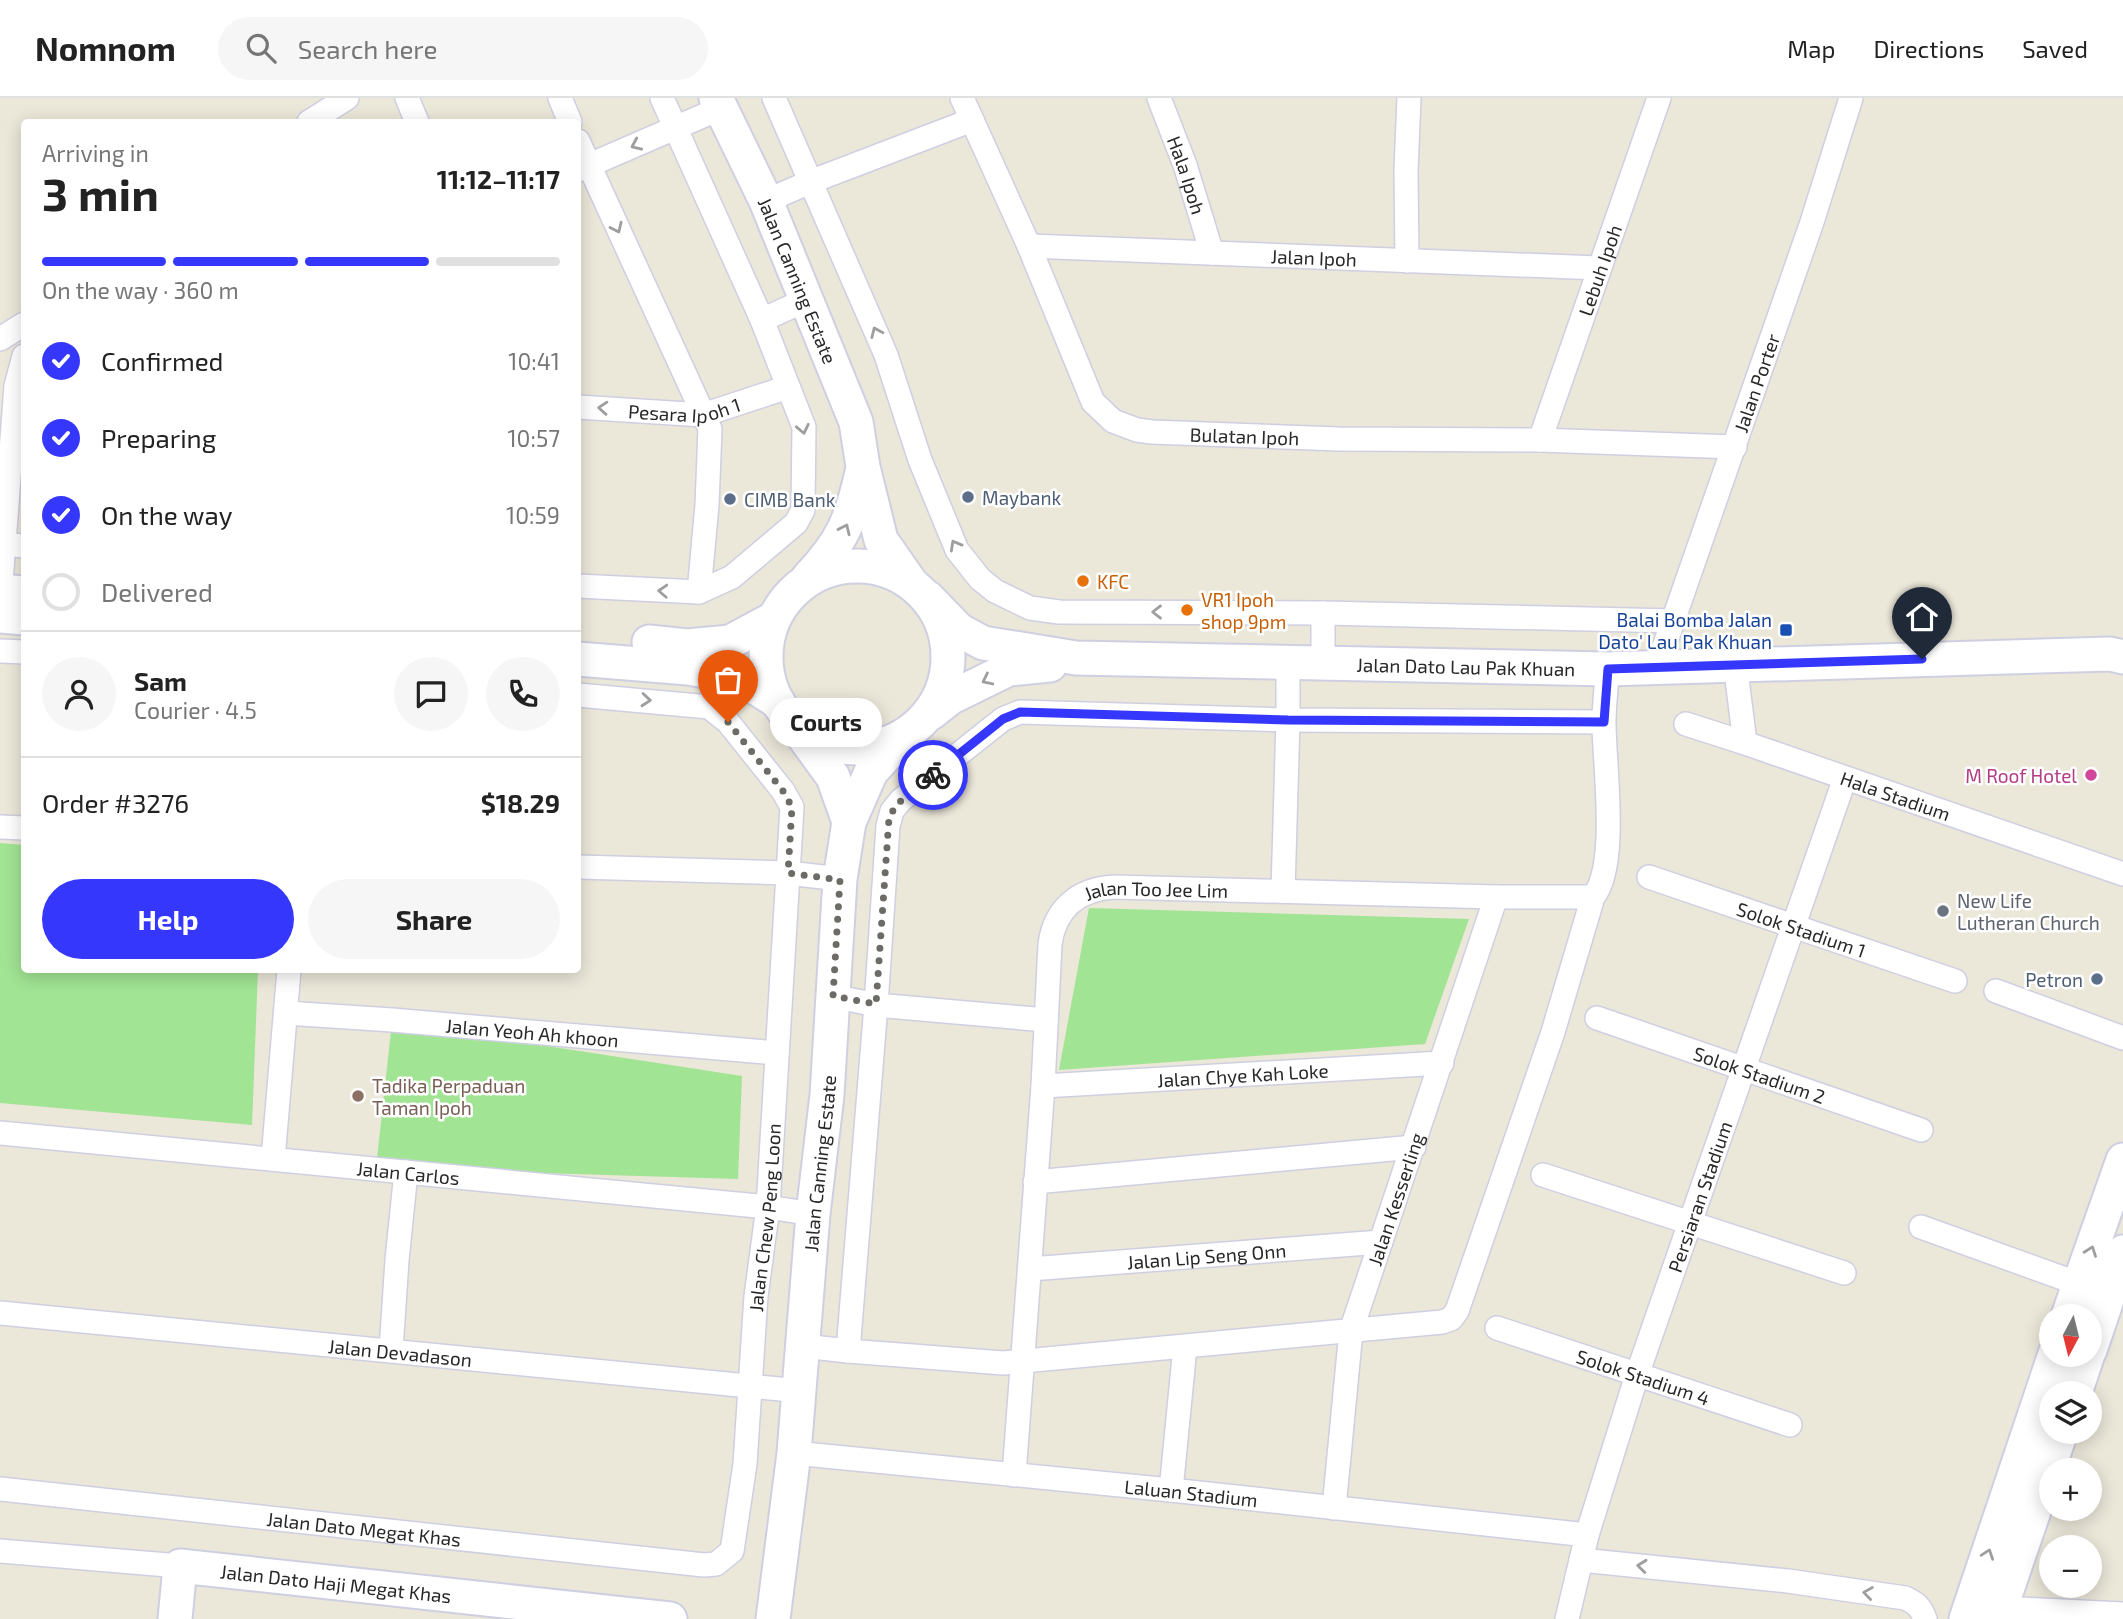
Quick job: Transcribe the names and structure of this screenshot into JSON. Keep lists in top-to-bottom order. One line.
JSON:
{"streets":{"main road":["Jalan Canning Estate","Jalan Dato Lau Pak Khuan","Jalan Dato Haji Megat Khas"],"street":["Hala Ipoh","Jalan Ipoh","Lebuh Ipoh","Jalan Porter","Pesara Ipoh 1","Bulatan Ipoh","Hala Stadium","Jalan Too Jee Lim","Solok Stadium 1","Jalan Yeoh Ah khoon","Solok Stadium 2","Jalan Chye Kah Loke","Jalan Carlos","Persiaran Stadium","Jalan Kesserling","Jalan Chew Peng Loon","Jalan Lip Seng Onn","Jalan Devadason","Solok Stadium 4","Laluan Stadium","Jalan Dato Megat Khas"]},"crossings":[["Hala Ipoh","Jalan Ipoh"],["Jalan Ipoh","Lebuh Ipoh"],["Jalan Ipoh","Bulatan Ipoh"],["Lebuh Ipoh","Bulatan Ipoh"],["Jalan Canning Estate","Jalan Dato Lau Pak Khuan"],["Jalan Canning Estate","Jalan Carlos"],["Jalan Canning Estate","Jalan Devadason"],["Jalan Canning Estate","Laluan Stadium"],["Jalan Porter","Bulatan Ipoh"],["Jalan Porter","Jalan Dato Lau Pak Khuan"],["Hala Stadium","Persiaran Stadium"],["Jalan Too Jee Lim","Jalan Chye Kah Loke"],["Jalan Too Jee Lim","Jalan Kesserling"],["Jalan Too Jee Lim","Jalan Lip Seng Onn"],["Jalan Too Jee Lim","Laluan Stadium"],["Solok Stadium 1","Persiaran Stadium"],["Jalan Yeoh Ah khoon","Jalan Chew Peng Loon"],["Solok Stadium 2","Persiaran Stadium"],["Jalan Chye Kah Loke","Jalan Kesserling"],["Jalan Carlos","Jalan Chew Peng Loon"],["Persiaran Stadium","Solok Stadium 4"],["Persiaran Stadium","Laluan Stadium"],["Jalan Kesserling","Jalan Lip Seng Onn"],["Jalan Kesserling","Laluan Stadium"],["Jalan Chew Peng Loon","Jalan Devadason"],["Jalan Chew Peng Loon","Jalan Dato Megat Khas"]],"places":{"other":["Maybank","CIMB Bank","KFC","VR1 Ipoh shop 9pm","Courts","M Roof Hotel","New Life Lutheran Church","Petron","Tadika Perpaduan Taman Ipoh"],"transit":["Balai Bomba Jalan Dato' Lau Pak Khuan"]},"north":"bottom","page":{"header":"Nomnom","search":"Search here","nav":["Map","Directions","Saved"],"heading":["3 min","Arriving in","11:12–11:17"],"panel":["Sam","Courier · 4.5","Order #3276","$18.29"],"bar":"On the way · 360 m","list":[["Confirmed","10:41"],["Preparing","10:57"],["On the way","10:59"],"Delivered"],"bubble":"Courts","buttons":["Help","Share"],"map_buttons":["+","−"]}}
